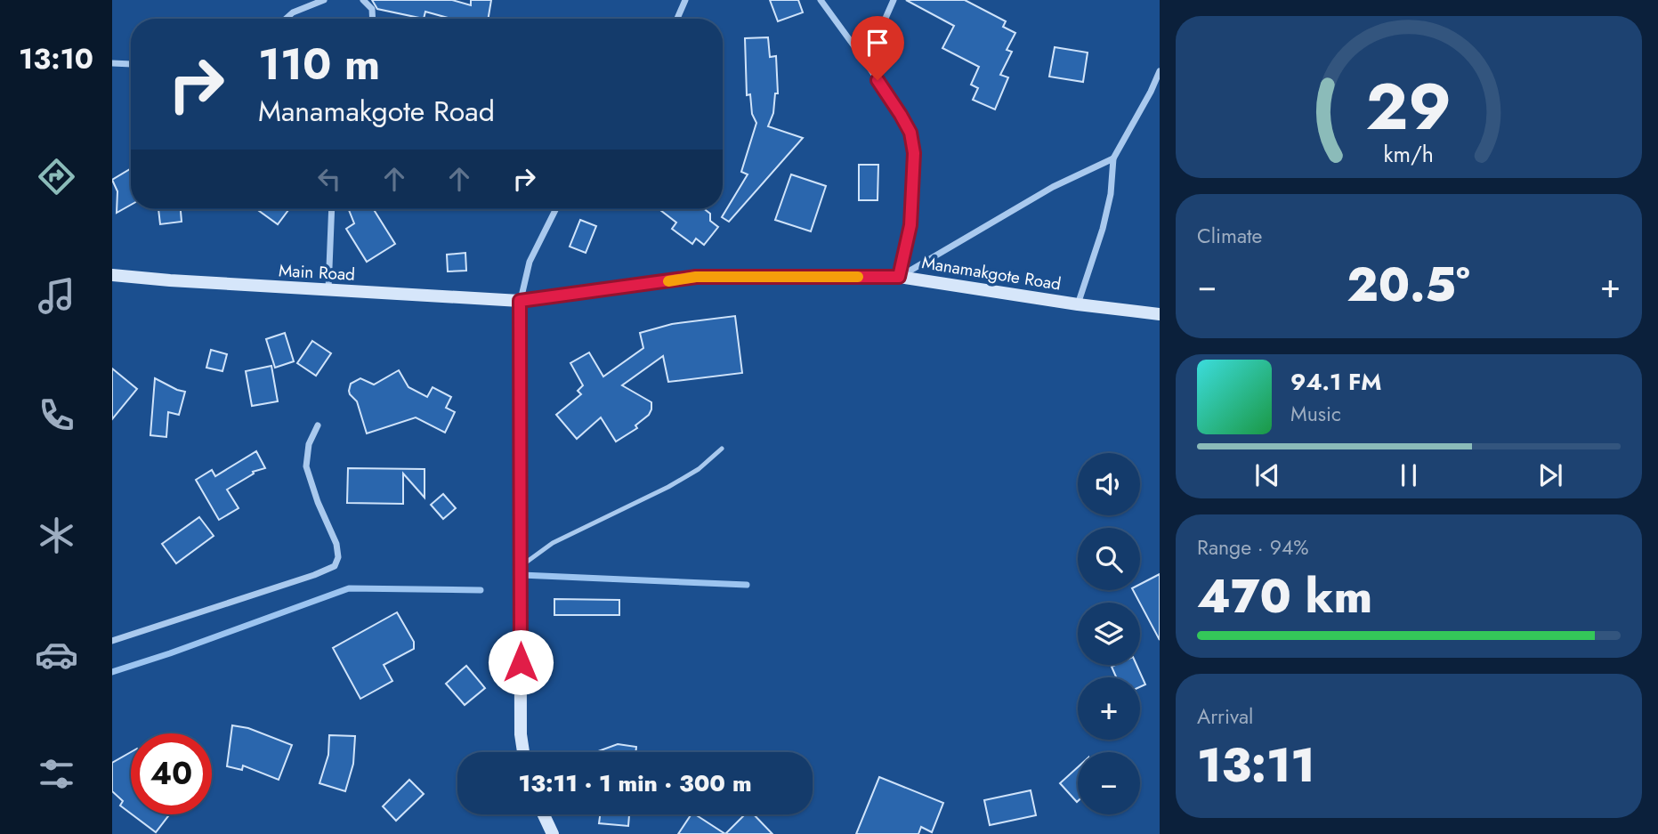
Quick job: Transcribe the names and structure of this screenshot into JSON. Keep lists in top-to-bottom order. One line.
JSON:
{"streets":{"street":["Main Road","Manamakgote Road"]},"crossings":[["Main Road","Manamakgote Road"]],"page":{"tabs":"13:10","turn":["110 m","Manamakgote Road"],"tile":["Climate",["Range · 94%","470 km"],["Arrival","13:11"]],"heat":["−","20.5°","+"],"song":["94.1 FM","Music"],"map_buttons":["+","−"],"limit":"40","trip":"13:11 · 1 min · 300 m","gauge":["29","km/h"]}}
